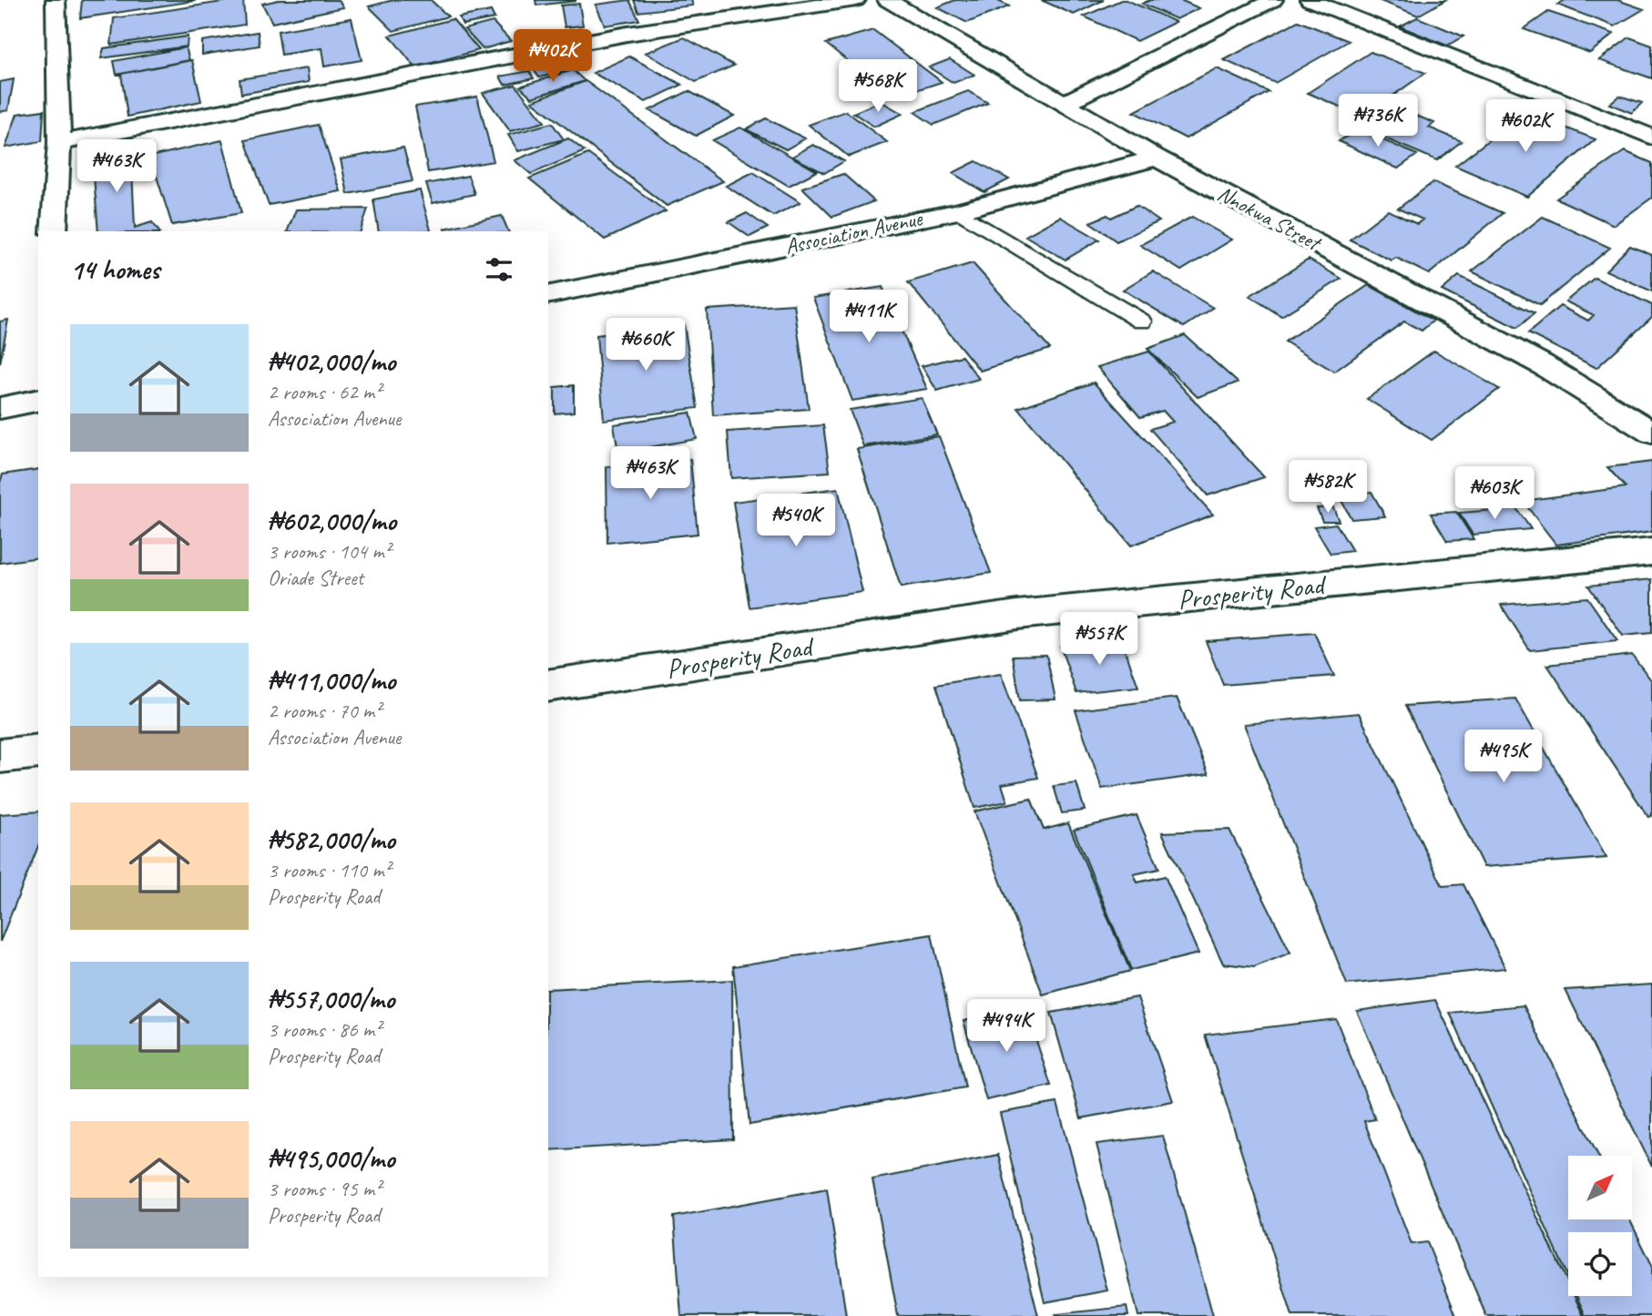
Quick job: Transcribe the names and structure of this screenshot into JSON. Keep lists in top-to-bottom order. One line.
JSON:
{"streets":{"street":["Nnokwa Street","Association Avenue","Prosperity Road"]},"crossings":[["Nnokwa Street","Association Avenue"]],"north":"top right","page":{"price":["₦402K","₦568K","₦736K","₦602K","₦463K","₦411K","₦660K","₦463K","₦582K","₦603K","₦540K","₦557K","₦495K","₦494K"],"heading":"14 homes","list":[{"name":"₦402,000/mo","note":"2 rooms · 62 m² · Association Avenue"},{"name":"₦602,000/mo","note":"3 rooms · 104 m² · Oriade Street"},{"name":"₦411,000/mo","note":"2 rooms · 70 m² · Association Avenue"},{"name":"₦582,000/mo","note":"3 rooms · 110 m² · Prosperity Road"},{"name":"₦557,000/mo","note":"3 rooms · 86 m² · Prosperity Road"},{"name":"₦495,000/mo","note":"3 rooms · 95 m² · Prosperity Road"}]}}
